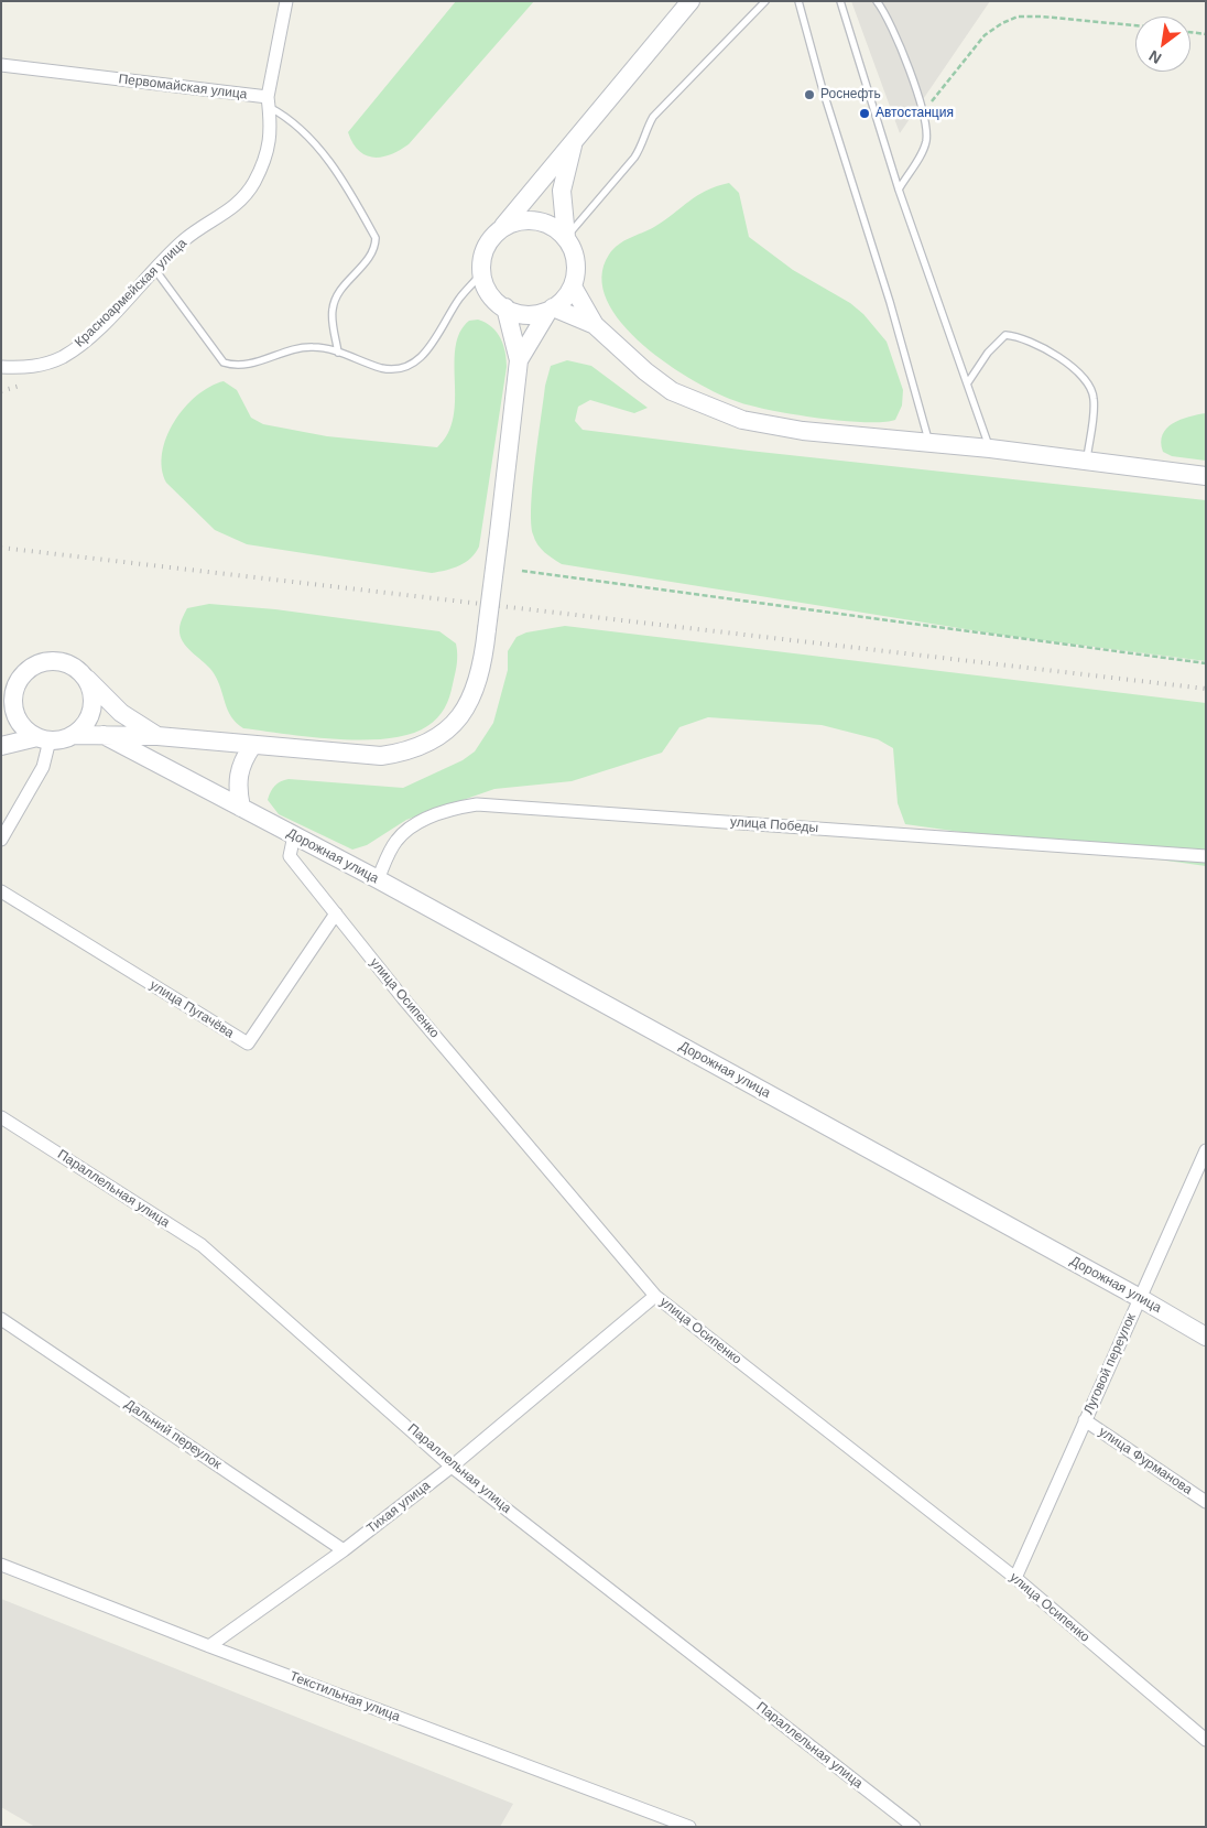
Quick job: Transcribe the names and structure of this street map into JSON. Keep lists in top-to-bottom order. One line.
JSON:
{"streets":{"main road":["Дорожная улица"],"street":["Первомайская улица","Красноармейская улица","улица Победы","улица Осипенко","улица Пугачёва","Параллельная улица","Луговой переулок","Дальний переулок","улица Фурманова","Тихая улица","Текстильная улица"]},"crossings":[["Первомайская улица","Красноармейская улица"],["улица Победы","Дорожная улица"],["Дорожная улица","улица Осипенко"],["Дорожная улица","Луговой переулок"],["улица Осипенко","улица Пугачёва"],["улица Осипенко","Луговой переулок"],["улица Осипенко","Тихая улица"],["Параллельная улица","Тихая улица"],["Луговой переулок","улица Фурманова"],["Дальний переулок","Тихая улица"],["Тихая улица","Текстильная улица"]],"places":["Роснефть","Автостанция"],"north":"bottom left"}
